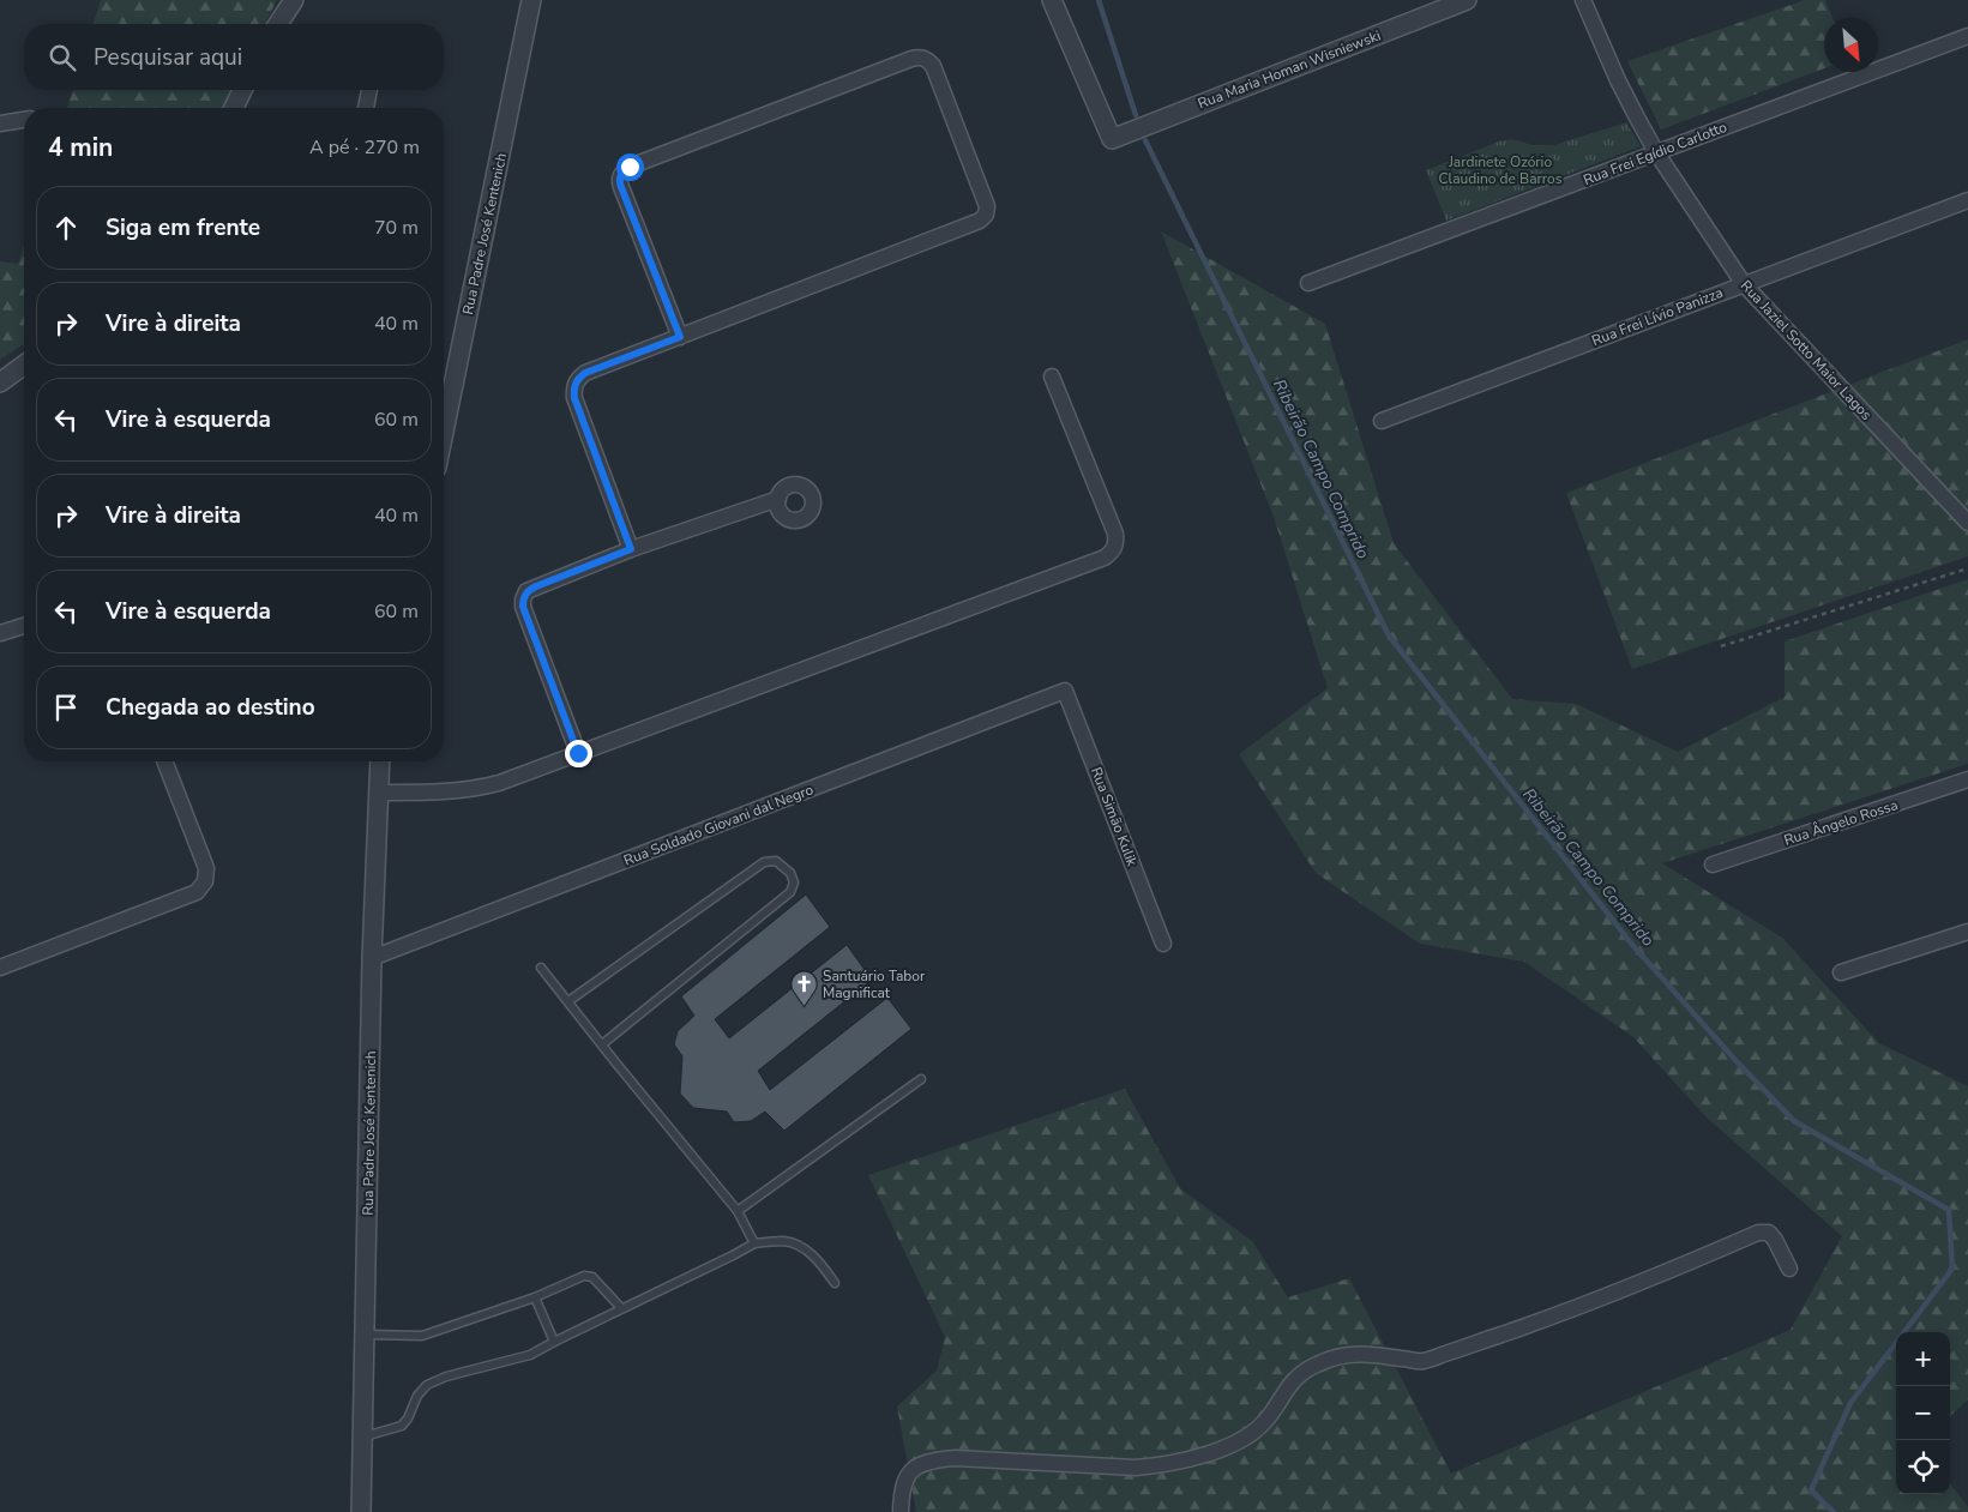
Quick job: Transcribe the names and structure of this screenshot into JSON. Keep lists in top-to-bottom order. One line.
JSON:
{"streets":{"street":["Rua Maria Homan Wisniewski","Rua Frei Egídio Carlotto","Rua Padre José Kentenich","Rua Frei Lívio Panizza","Rua Jaziel Sotto Maior Lagos","Rua Simão Kulik","Rua Ângelo Rossa","Rua Soldado Giovani dal Negro"]},"crossings":[["Rua Frei Egídio Carlotto","Rua Jaziel Sotto Maior Lagos"],["Rua Padre José Kentenich","Rua Soldado Giovani dal Negro"],["Rua Frei Lívio Panizza","Rua Jaziel Sotto Maior Lagos"],["Rua Simão Kulik","Rua Soldado Giovani dal Negro"]],"water":["Ribeirão Campo Comprido"],"parks":["Jardinete Ozório Claudino de Barros"],"places":{"church":["Santuário Tabor Magnificat"]},"north":"bottom right","page":{"search":"Pesquisar aqui","heading":["4 min","A pé · 270 m"],"list":[["Siga em frente","70 m"],["Vire à direita","40 m"],["Vire à esquerda","60 m"],["Vire à direita","40 m"],["Vire à esquerda","60 m"],"Chegada ao destino"],"map_buttons":["+","−"]}}
